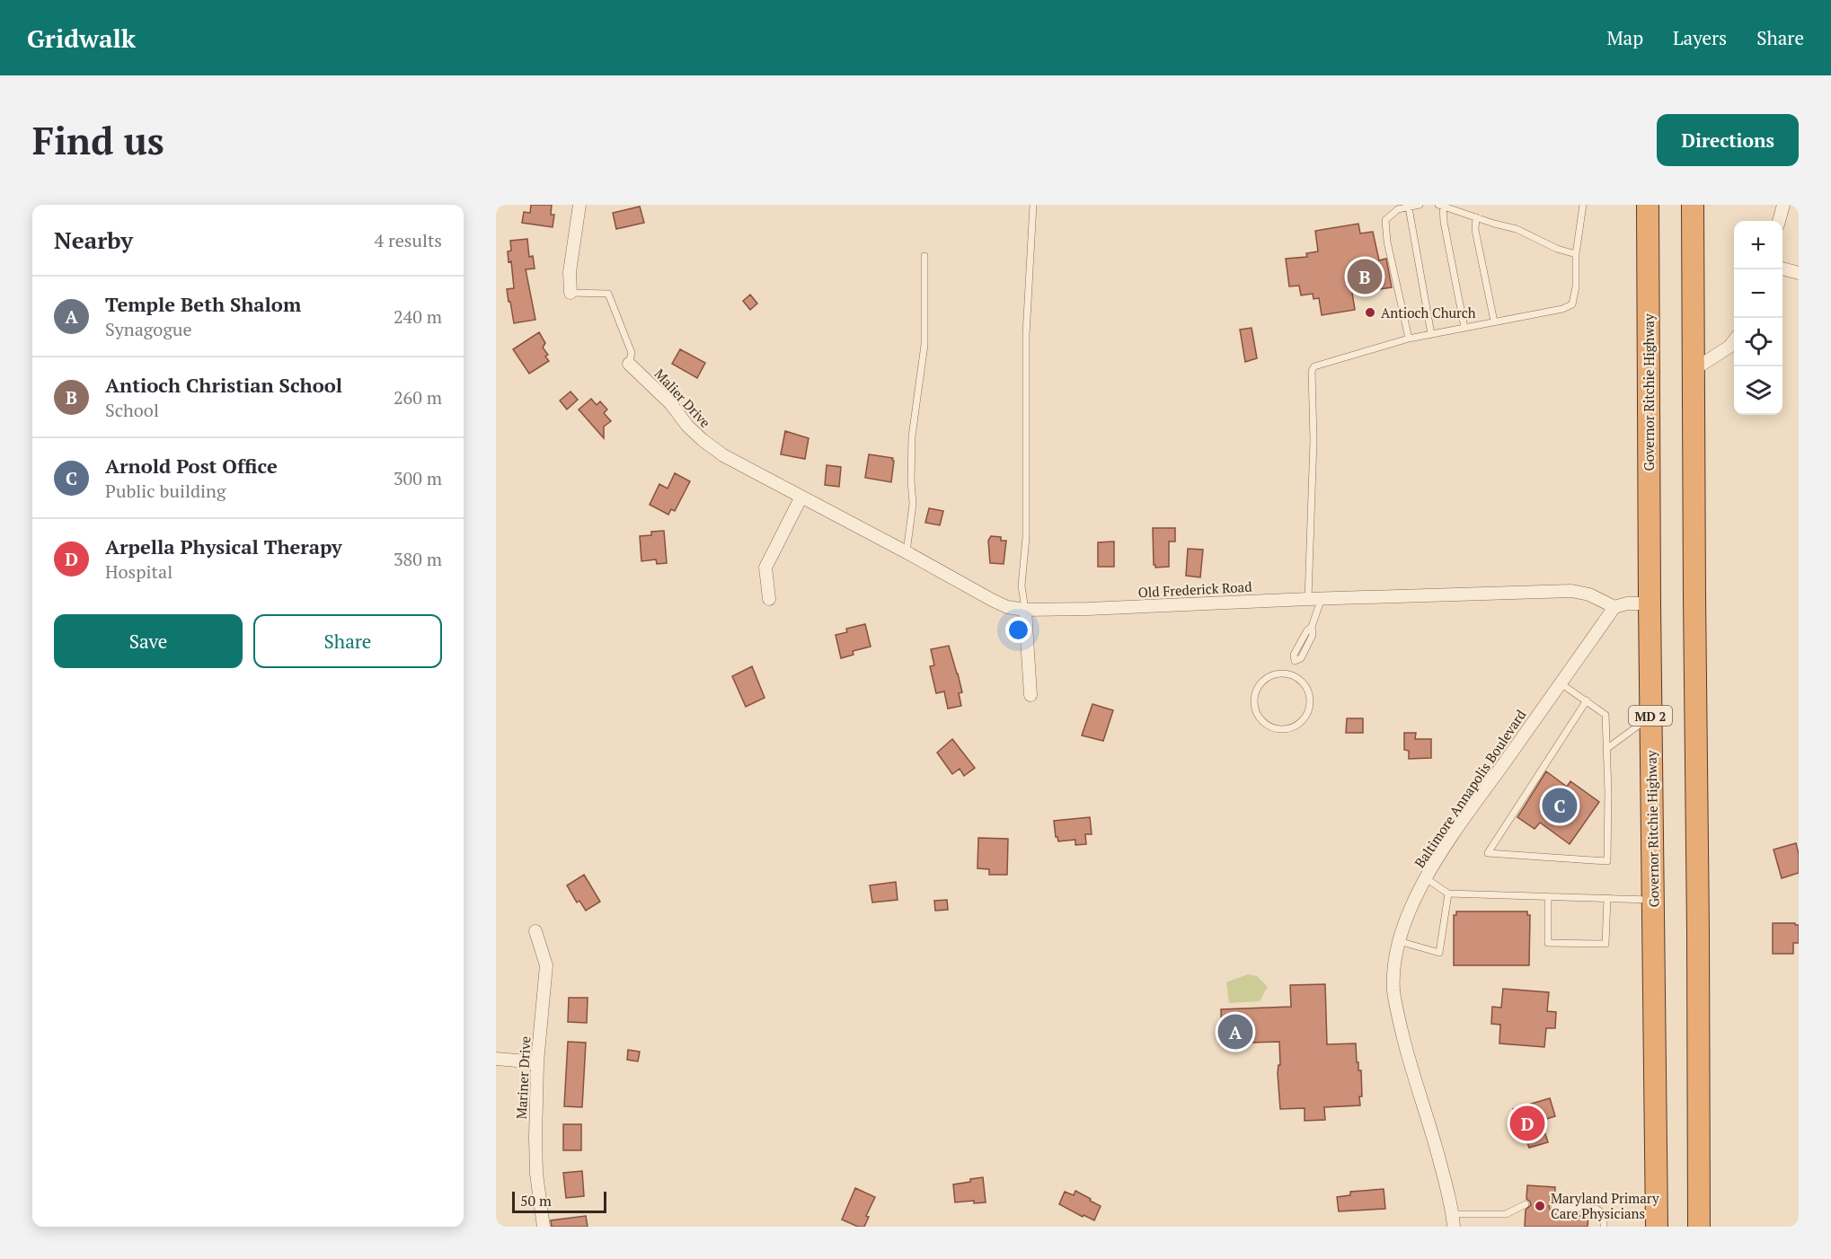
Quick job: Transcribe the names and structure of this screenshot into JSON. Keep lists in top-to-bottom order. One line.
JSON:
{"streets":{"highway":["Governor Ritchie Highway","MD 2"],"street":["Malier Drive","Old Frederick Road","Baltimore Annapolis Boulevard","Mariner Drive"]},"crossings":[["Malier Drive","Old Frederick Road"],["Old Frederick Road","Baltimore Annapolis Boulevard"]],"places":["Antioch Church","Maryland Primary Care Physicians"],"scale_bar":"50 m","page":{"header":"Gridwalk","nav":["Map","Layers","Share"],"buttons":["Directions",["Save","Share"]],"title":"Find us","heading":["Nearby","4 results"],"map_buttons":["+","−"],"pins":["B","C","A","D"],"list":[{"mark":"A","name":"Temple Beth Shalom","note":"Synagogue","value":"240 m"},{"mark":"B","name":"Antioch Christian School","note":"School","value":"260 m"},{"mark":"C","name":"Arnold Post Office","note":"Public building","value":"300 m"},{"mark":"D","name":"Arpella Physical Therapy","note":"Hospital","value":"380 m"}],"scale":"50 m"}}
